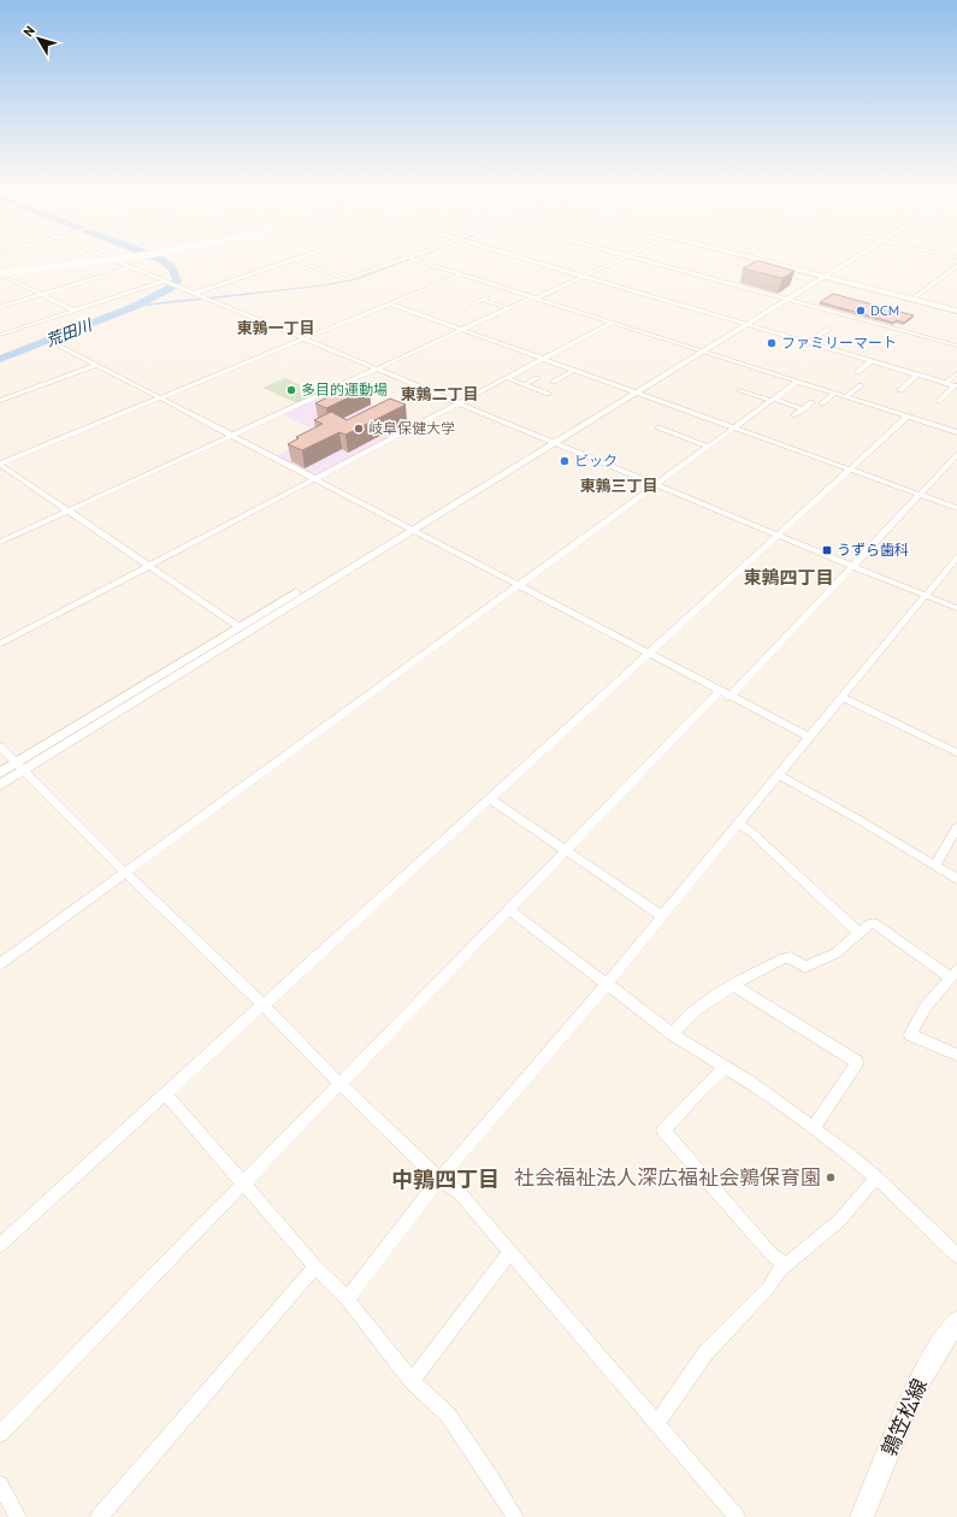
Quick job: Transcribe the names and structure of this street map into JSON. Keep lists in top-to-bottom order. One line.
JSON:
{"streets":{"main road":["鶉笠松線"]},"districts":["東鶉一丁目","東鶉二丁目","東鶉三丁目","東鶉四丁目","中鶉四丁目"],"water":["荒田川"],"places":{"other":["DCM","ファミリーマート","多目的運動場","岐阜保健大学","ビック","社会福祉法人深広福祉会鶉保育園"],"transit":["うずら歯科"]},"north":"top left"}
